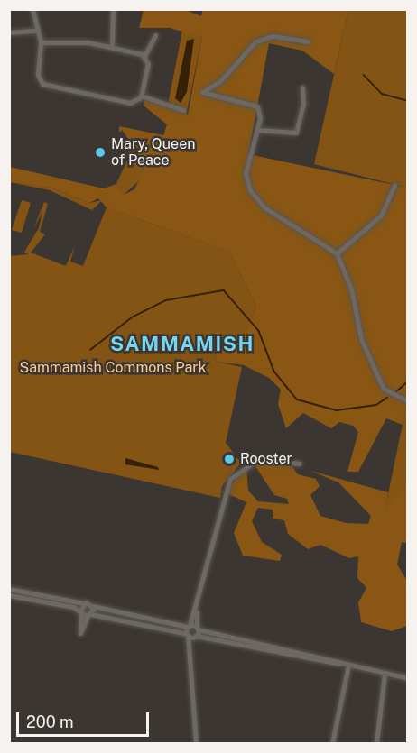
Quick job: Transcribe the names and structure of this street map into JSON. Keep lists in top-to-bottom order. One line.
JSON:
{"districts":["SAMMAMISH"],"parks":["Sammamish Commons Park"],"places":["Mary, Queen of Peace","Rooster"],"scale_bar":"200 m"}
